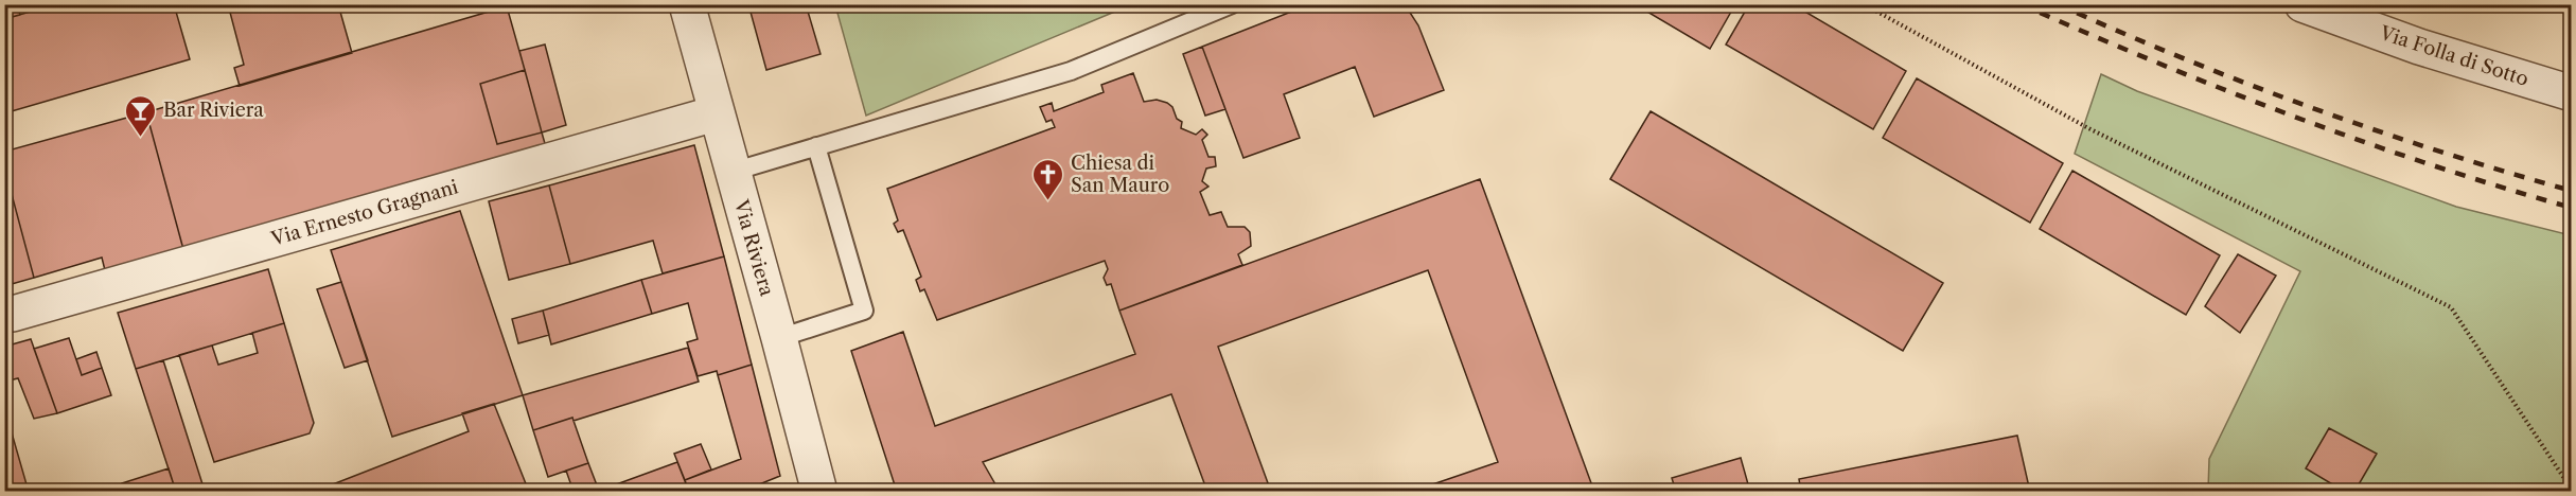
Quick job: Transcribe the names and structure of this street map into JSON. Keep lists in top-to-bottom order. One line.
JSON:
{"streets":{"street":["Via Folla di Sotto","Via Ernesto Gragnani","Via Riviera"]},"crossings":[["Via Ernesto Gragnani","Via Riviera"]],"places":{"bar":["Bar Riviera"],"church":["Chiesa di San Mauro"]}}
